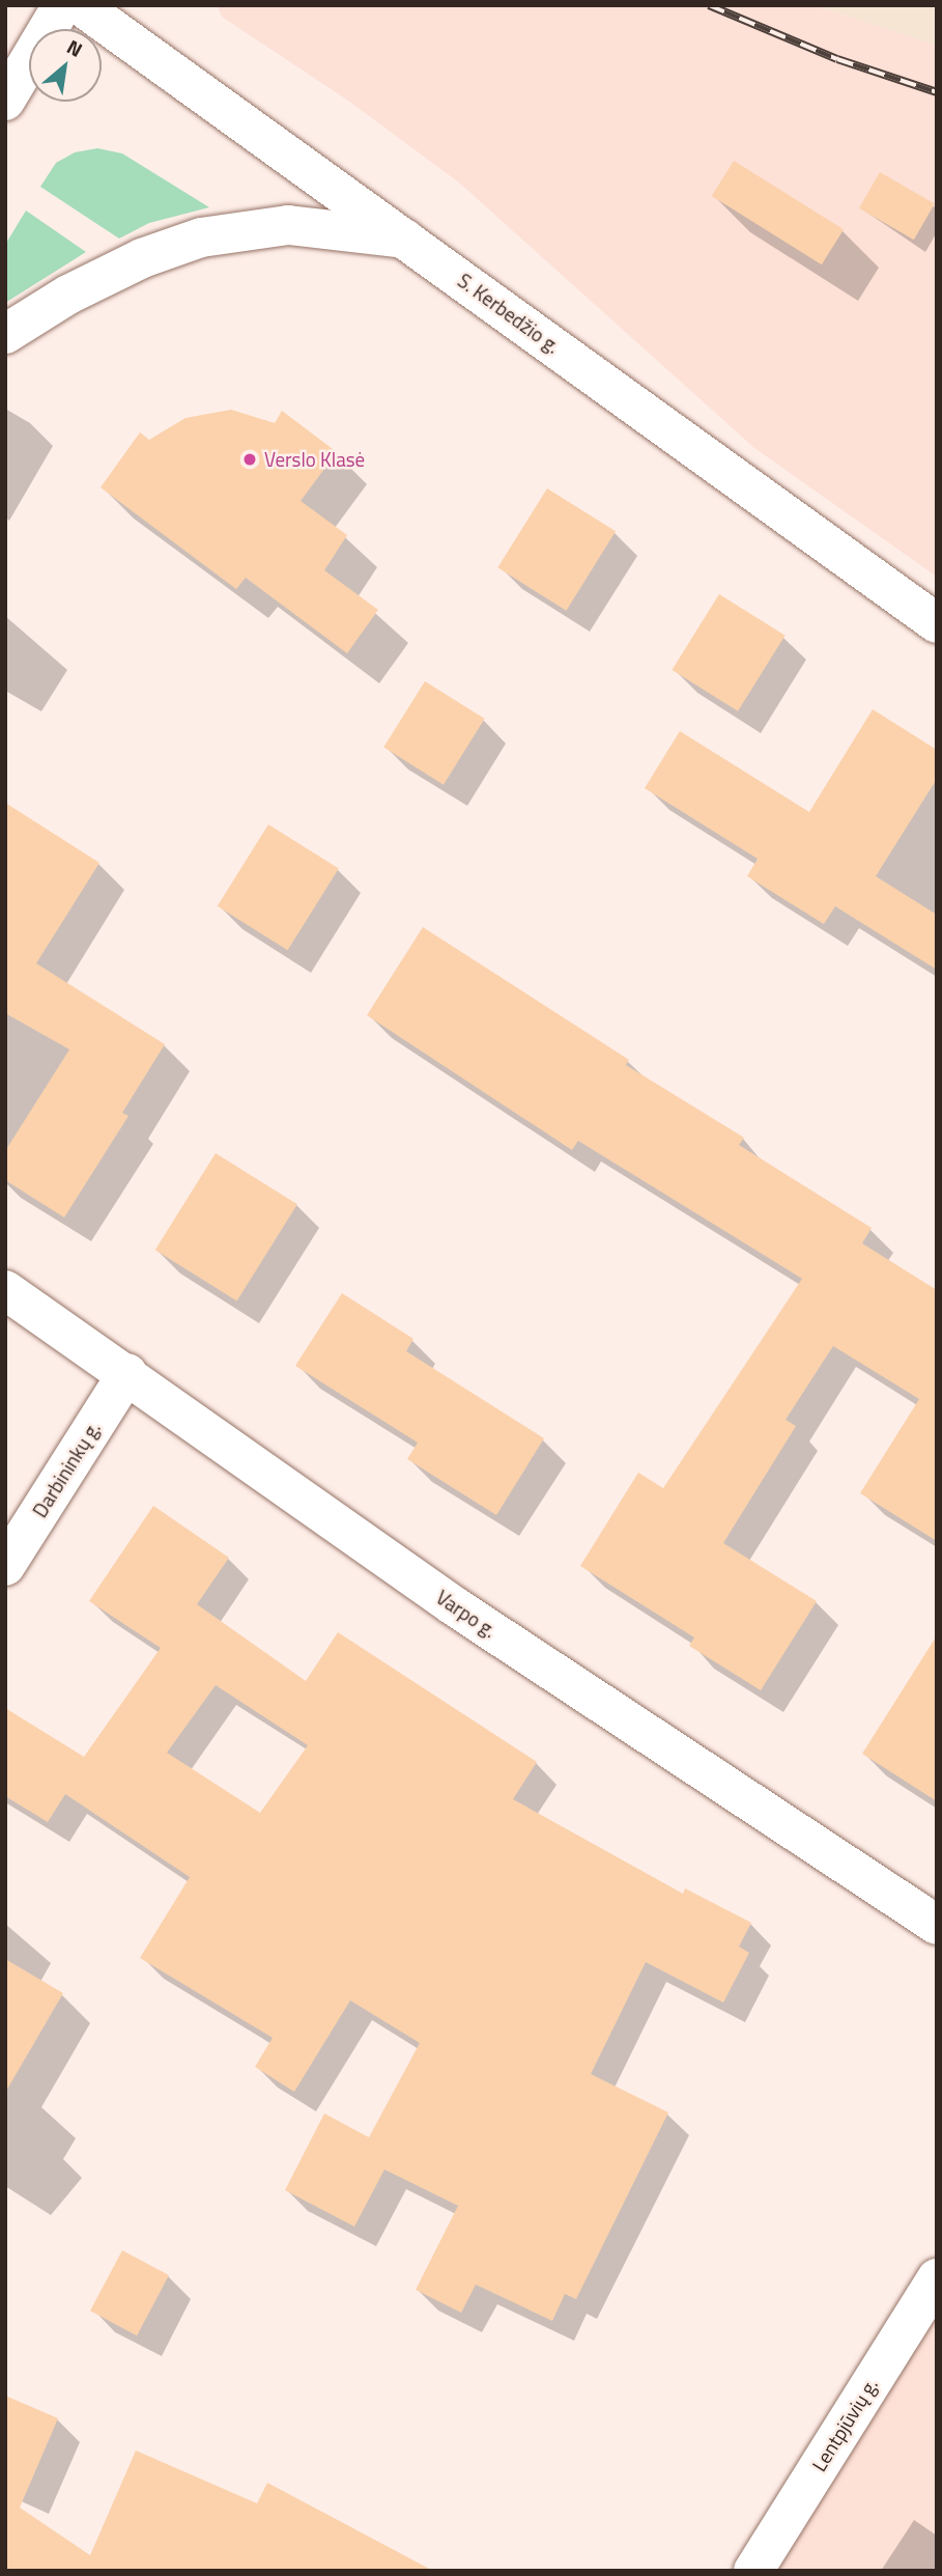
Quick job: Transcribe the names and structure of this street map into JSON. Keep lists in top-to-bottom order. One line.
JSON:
{"streets":{"main road":["S. Kerbedžio g.","Darbininkų g.","Varpo g.","Lentpjūvių g."]},"crossings":[["Darbininkų g.","Varpo g."]],"places":["Verslo Klasė"],"north":"top right"}
